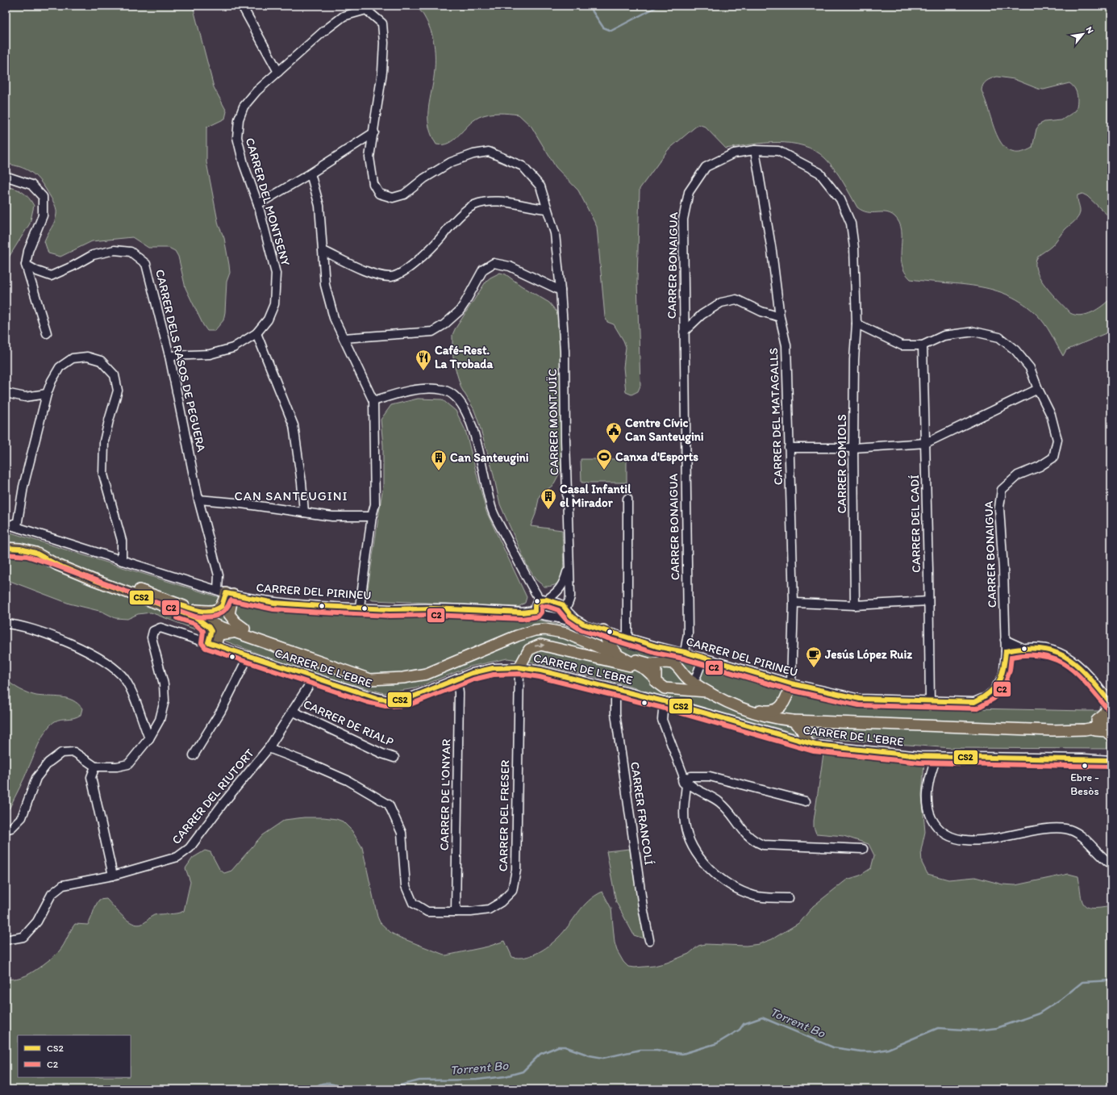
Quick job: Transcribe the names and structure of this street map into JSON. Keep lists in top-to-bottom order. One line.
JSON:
{"streets":{"street":["CARRER DEL MONTSENY","CARRER BONAIGUA","CARRER DELS RASOS DE PEGUERA","CARRER DEL MATAGALLS","CARRER MONTJUÏC","CARRER COMIOLS","CARRER DEL CADÍ","CARRER DEL PIRINEU","CARRER DE L'EBRE","CARRER DE RIALP","CARRER DE L'ONYAR","CARRER DEL RIUTORT","CARRER FRANCOLÍ","CARRER DEL FRESER"]},"crossings":[["CARRER DEL MONTSENY","CARRER DELS RASOS DE PEGUERA"],["CARRER DEL MONTSENY","CARRER MONTJUÏC"],["CARRER BONAIGUA","CARRER DEL MATAGALLS"],["CARRER BONAIGUA","CARRER COMIOLS"],["CARRER BONAIGUA","CARRER DEL CADÍ"],["CARRER BONAIGUA","CARRER DEL PIRINEU"],["CARRER DELS RASOS DE PEGUERA","CARRER DEL PIRINEU"],["CARRER DEL MATAGALLS","CARRER DEL PIRINEU"],["CARRER MONTJUÏC","CARRER DEL PIRINEU"],["CARRER DEL CADÍ","CARRER DEL PIRINEU"],["CARRER DE L'EBRE","CARRER DE L'ONYAR"],["CARRER DE L'EBRE","CARRER DEL RIUTORT"],["CARRER DE L'EBRE","CARRER FRANCOLÍ"],["CARRER DE L'EBRE","CARRER DEL FRESER"],["CARRER DE RIALP","CARRER DEL RIUTORT"],["CARRER DE L'ONYAR","CARRER DEL FRESER"],["CARRER DEL RIUTORT","CARRER DEL FRESER"]],"districts":["CAN SANTEUGINI"],"water":["Torrent Bo"],"places":{"restaurant":["Café-Rest. La Trobada"],"public building":["Centre Cívic Can Santeugini"],"sports":["Canxa d'Esports"],"building":["Can Santeugini","Casal Infantil el Mirador"],"cafe":["Jesús López Ruiz"],"other":["Ebre - Besòs"]},"lines":["transit line CS2","transit line C2"],"legend":["CS2","C2"],"north":"top right"}
